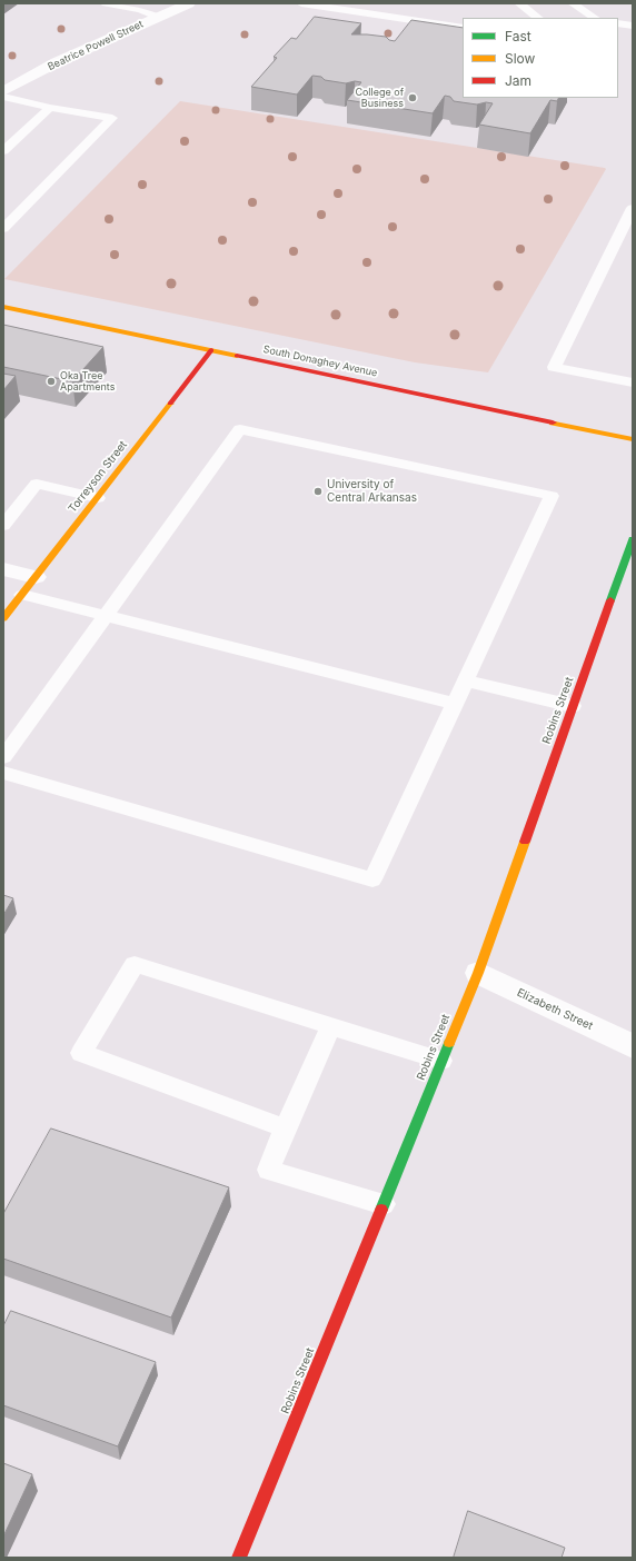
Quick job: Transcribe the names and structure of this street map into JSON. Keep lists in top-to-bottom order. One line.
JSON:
{"streets":{"street":["Beatrice Powell Street","South Donaghey Avenue","Torreyson Street","Robins Street","Elizabeth Street"]},"crossings":[["South Donaghey Avenue","Torreyson Street"],["Robins Street","Elizabeth Street"]],"places":["College of Business","Oka Tree Apartments","University of Central Arkansas"],"legend":["Fast","Slow","Jam"]}
